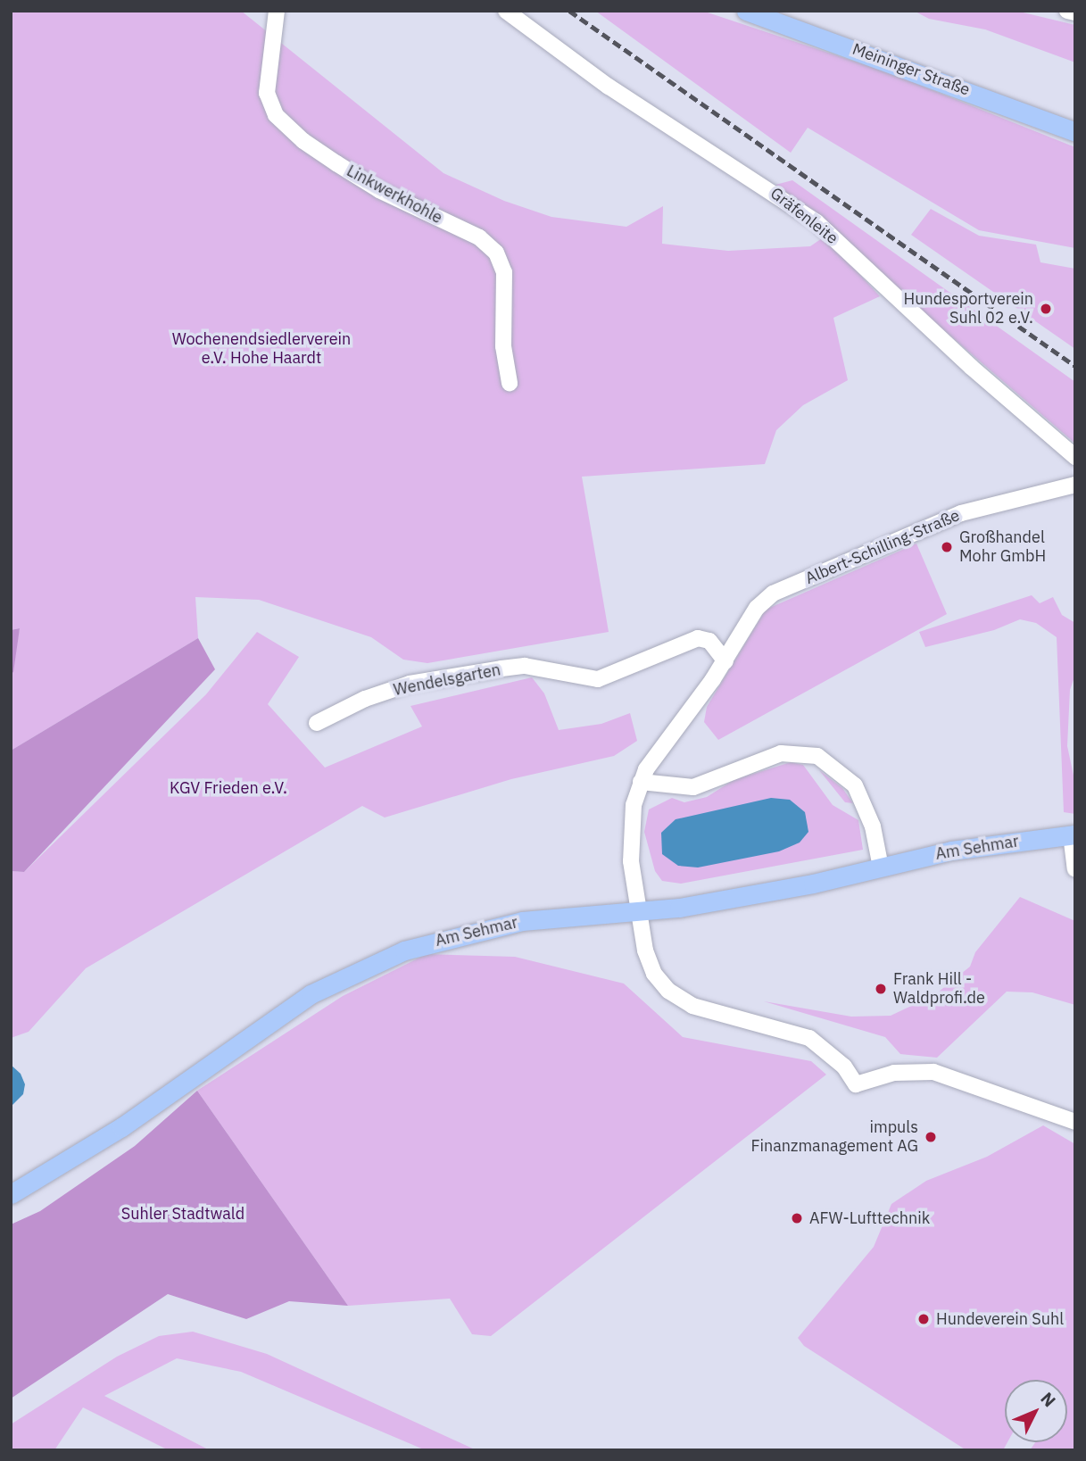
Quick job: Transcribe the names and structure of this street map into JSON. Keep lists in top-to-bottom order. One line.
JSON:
{"streets":{"main road":["Meininger Straße","Am Sehmar"],"street":["Linkwerkhohle","Gräfenleite","Albert-Schilling-Straße","Wendelsgarten"]},"crossings":[["Albert-Schilling-Straße","Wendelsgarten"],["Albert-Schilling-Straße","Am Sehmar"]],"parks":["Wochenendsiedlerverein e.V. Hohe Haardt","KGV Frieden e.V.","Suhler Stadtwald"],"places":["Hundesportverein Suhl 02 e.V.","Großhandel Mohr GmbH","Frank Hill - Waldprofi.de","impuls Finanzmanagement AG","AFW-Lufttechnik","Hundeverein Suhl"],"north":"top right"}
